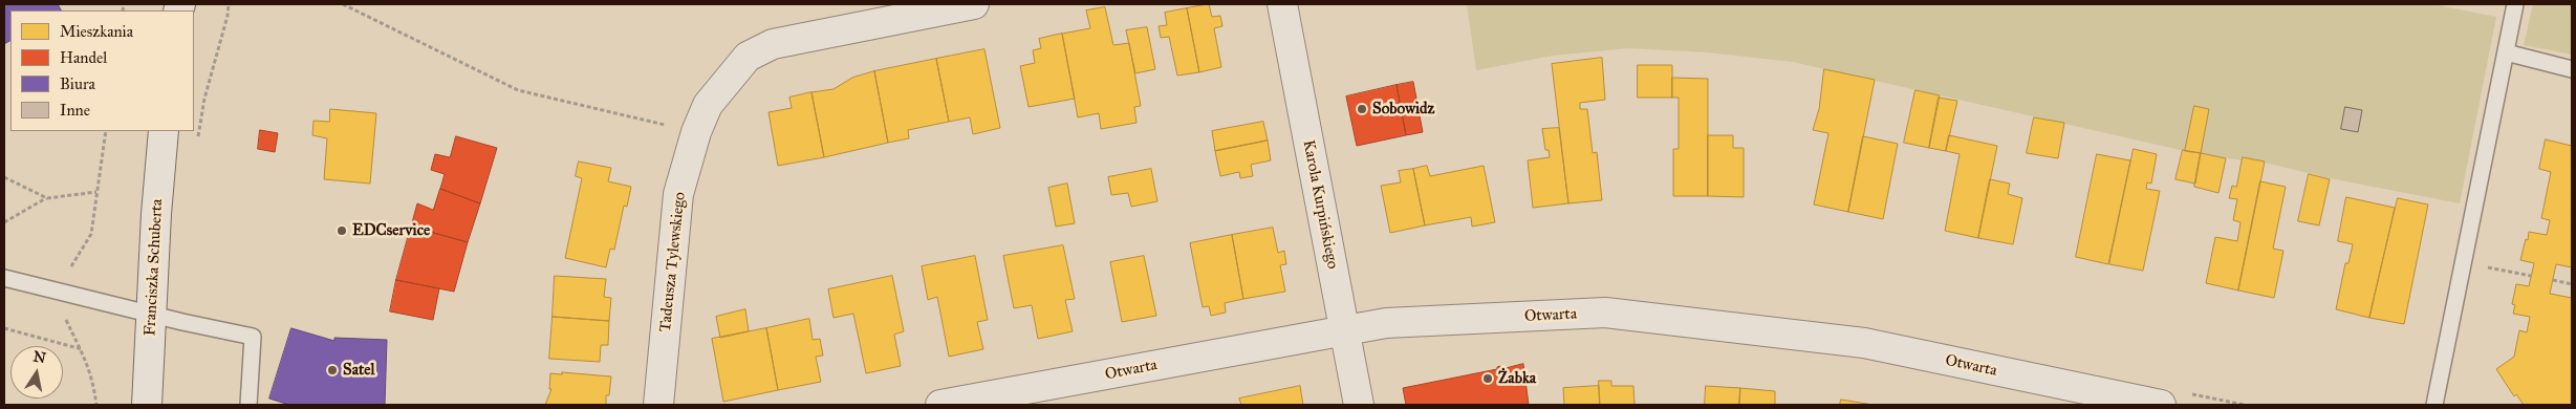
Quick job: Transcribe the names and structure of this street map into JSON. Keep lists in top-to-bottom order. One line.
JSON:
{"streets":{"street":["Karola Kurpińskiego","Tadeusza Tylewskiego","Franciszka Schuberta","Otwarta"]},"crossings":[["Karola Kurpińskiego","Otwarta"]],"places":["Sobowidz","EDCservice","Satel","Żabka"],"legend":["Mieszkania","Handel","Biura","Inne"],"north":"top"}
